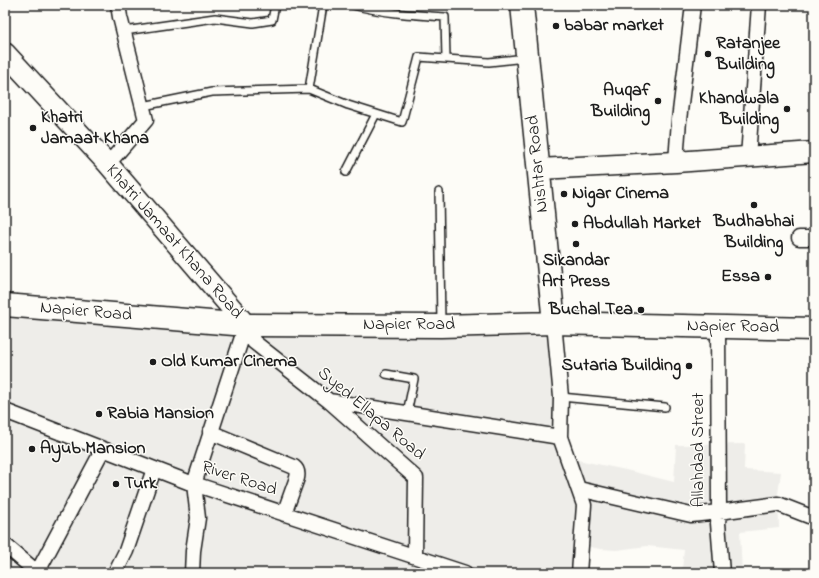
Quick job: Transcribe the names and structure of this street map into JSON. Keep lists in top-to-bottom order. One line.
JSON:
{"streets":{"main road":["Nishtar Road","Napier Road"],"street":["Khatri Jamaat Khana Road","Syed Ellapa Road","Allahdad Street","River Road"]},"crossings":[["Nishtar Road","Napier Road"],["Khatri Jamaat Khana Road","Napier Road"],["Khatri Jamaat Khana Road","Syed Ellapa Road"],["Napier Road","Syed Ellapa Road"],["Napier Road","Allahdad Street"],["Syed Ellapa Road","River Road"]],"places":["babar market","Ratanjee Building","Auqaf Building","Khandwala Building","Khatri Jamaat Khana","Nigar Cinema","Budhabhai Building","Abdullah Market","Sikandar Art Press","Essa","Buchal Tea","Old Kumar Cinema","Sutaria Building","Rabia Mansion","Ayub Mansion","Turk"]}
